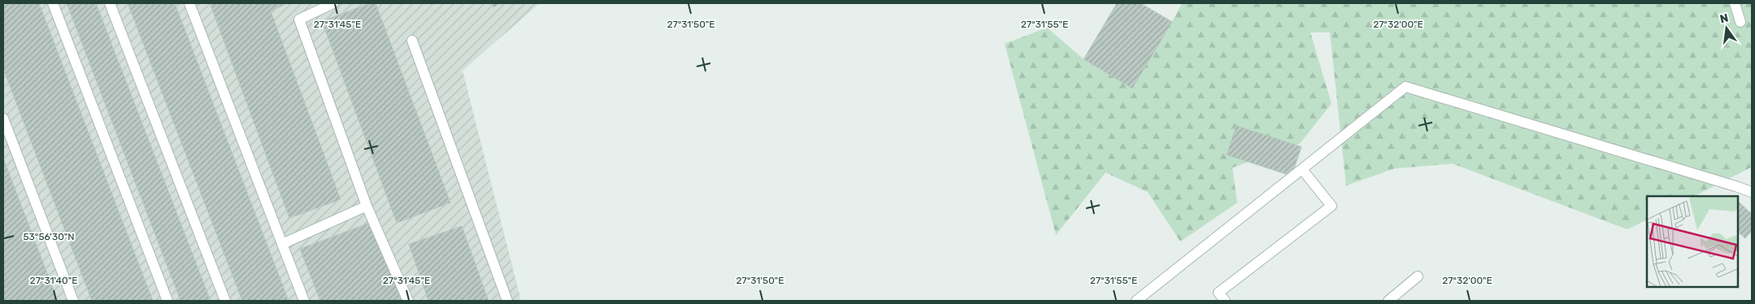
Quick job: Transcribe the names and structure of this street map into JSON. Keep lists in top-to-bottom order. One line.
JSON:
{"north":"top","coordinates":["27°31'45\"E","27°31'50\"E","27°31'55\"E","27°32'00\"E","53°56'30\"N","27°31'40\"E"]}
